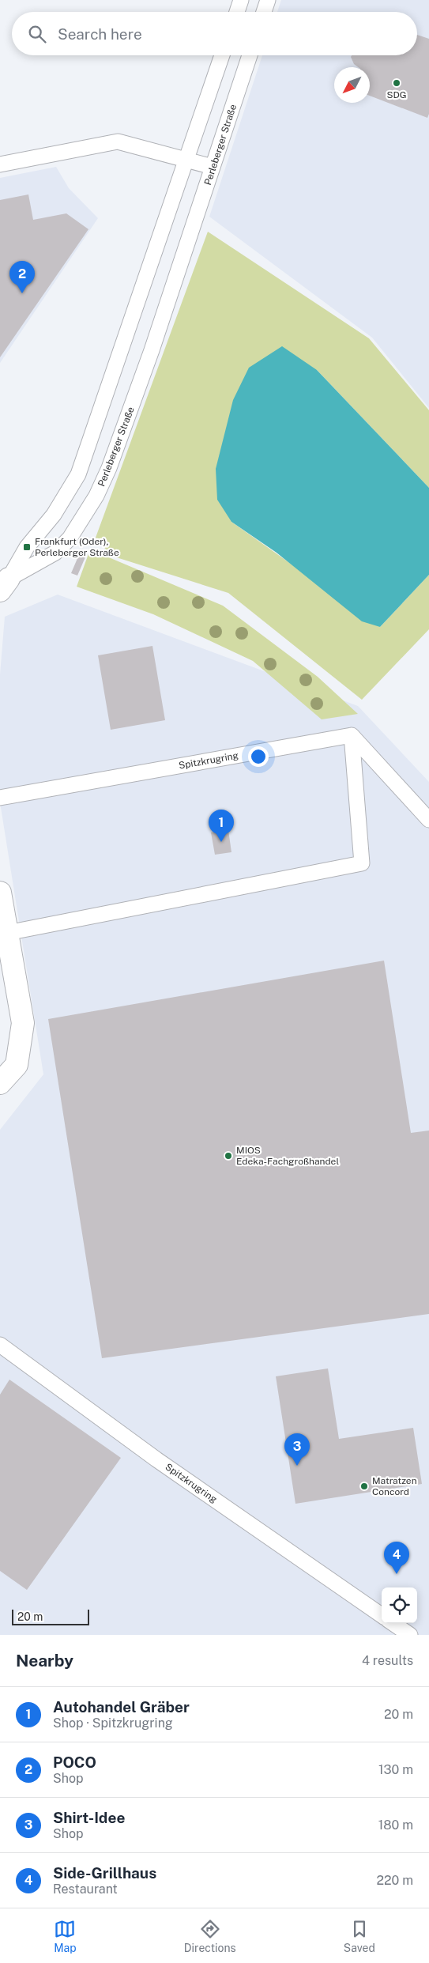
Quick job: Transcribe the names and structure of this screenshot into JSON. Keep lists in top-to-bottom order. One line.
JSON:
{"streets":{"lane":["Perleberger Straße","Spitzkrugring"]},"places":{"other":["SDG","MIOS Edeka-Fachgroßhandel","Matratzen Concord"],"transit":["Frankfurt (Oder), Perleberger Straße"]},"scale_bar":"20 m","north":"bottom left","page":{"search":"Search here","pins":["2","1","3","4"],"scale":"20 m","heading":["Nearby","4 results"],"list":[{"mark":"1","name":"Autohandel Gräber","note":"Shop · Spitzkrugring","value":"20 m"},{"mark":"2","name":"POCO","note":"Shop","value":"130 m"},{"mark":"3","name":"Shirt-Idee","note":"Shop","value":"180 m"},{"mark":"4","name":"Side-Grillhaus","note":"Restaurant","value":"220 m"}],"nav":["Map","Directions","Saved"]}}
